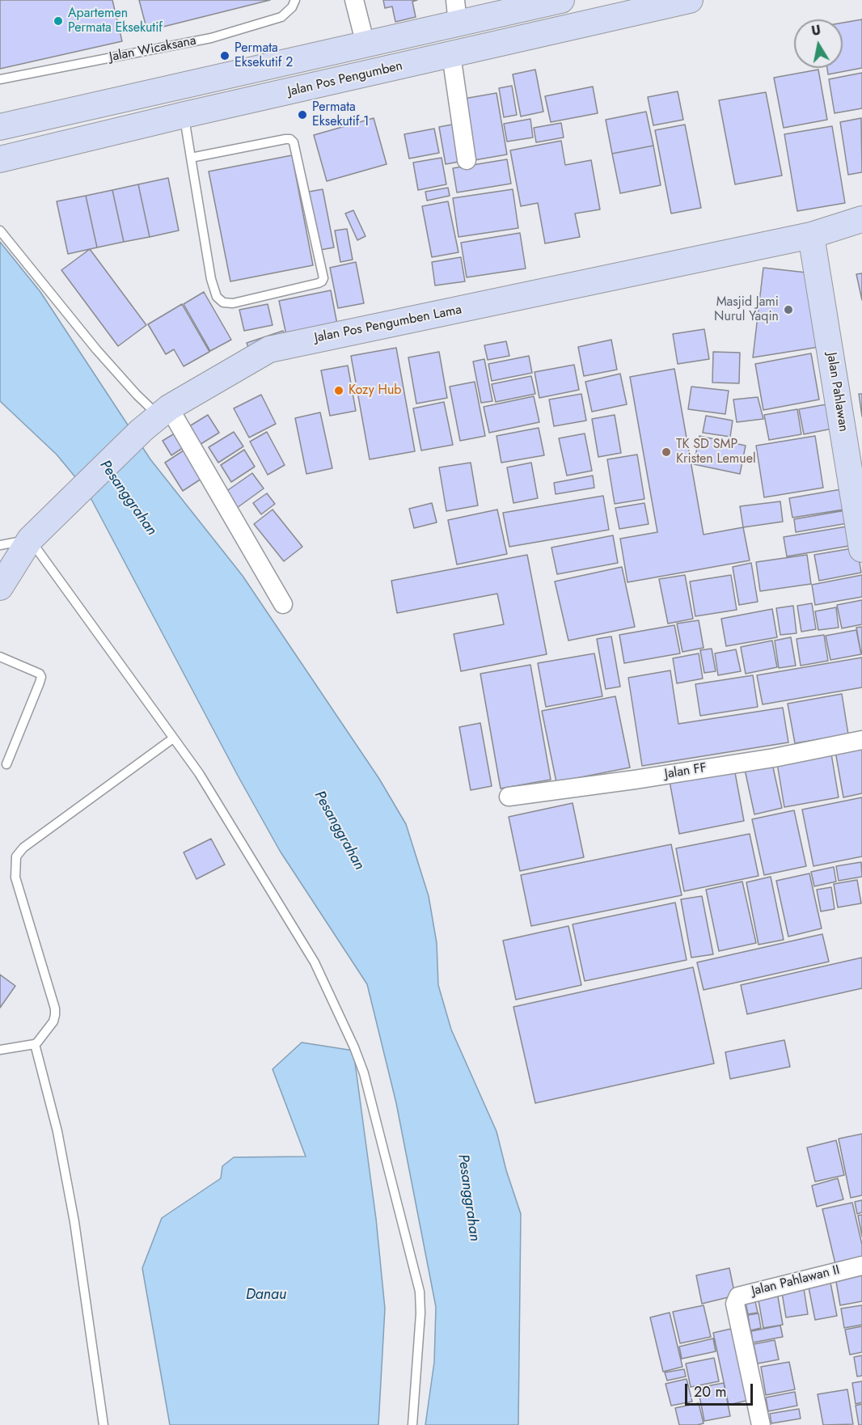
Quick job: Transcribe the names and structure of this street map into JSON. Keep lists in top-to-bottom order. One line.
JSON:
{"streets":{"main road":["Jalan Pos Pengumben","Jalan Pos Pengumben Lama","Jalan Pahlawan"],"street":["Jalan FF","Jalan Pahlawan II"],"lane":["Jalan Wicaksana"]},"crossings":[["Jalan Pos Pengumben Lama","Jalan Pahlawan"]],"water":["Pesanggrahan","Danau"],"places":["Apartemen Permata Eksekutif","Permata Eksekutif 2","Permata Eksekutif 1","Masjid Jami Nurul Yaqin","Kozy Hub","TK SD SMP Kristen Lemuel"],"scale_bar":"20 m","north":"top"}
